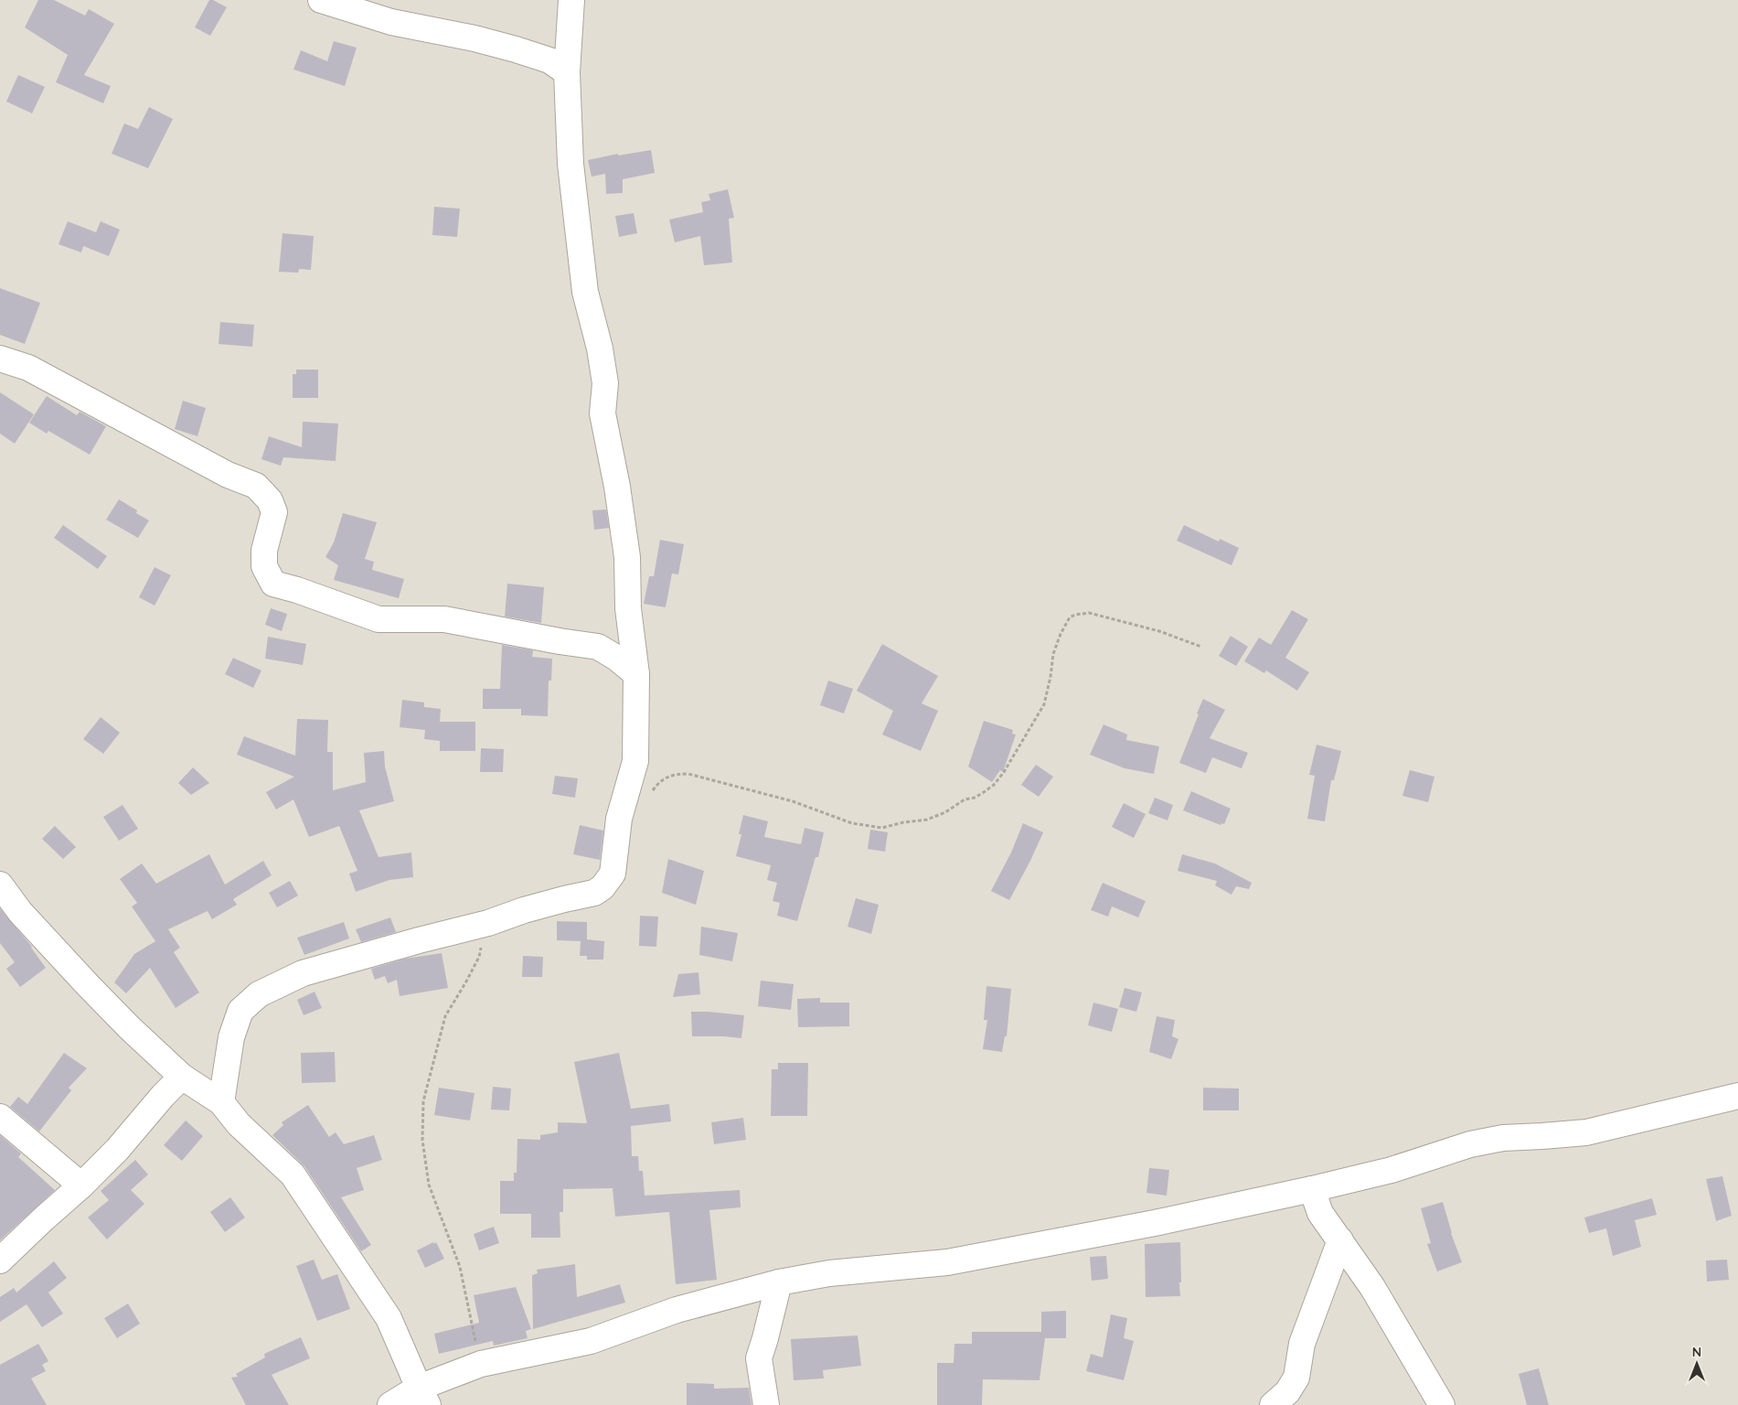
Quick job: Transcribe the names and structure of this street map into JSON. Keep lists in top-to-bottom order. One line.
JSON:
{"north":"top"}
